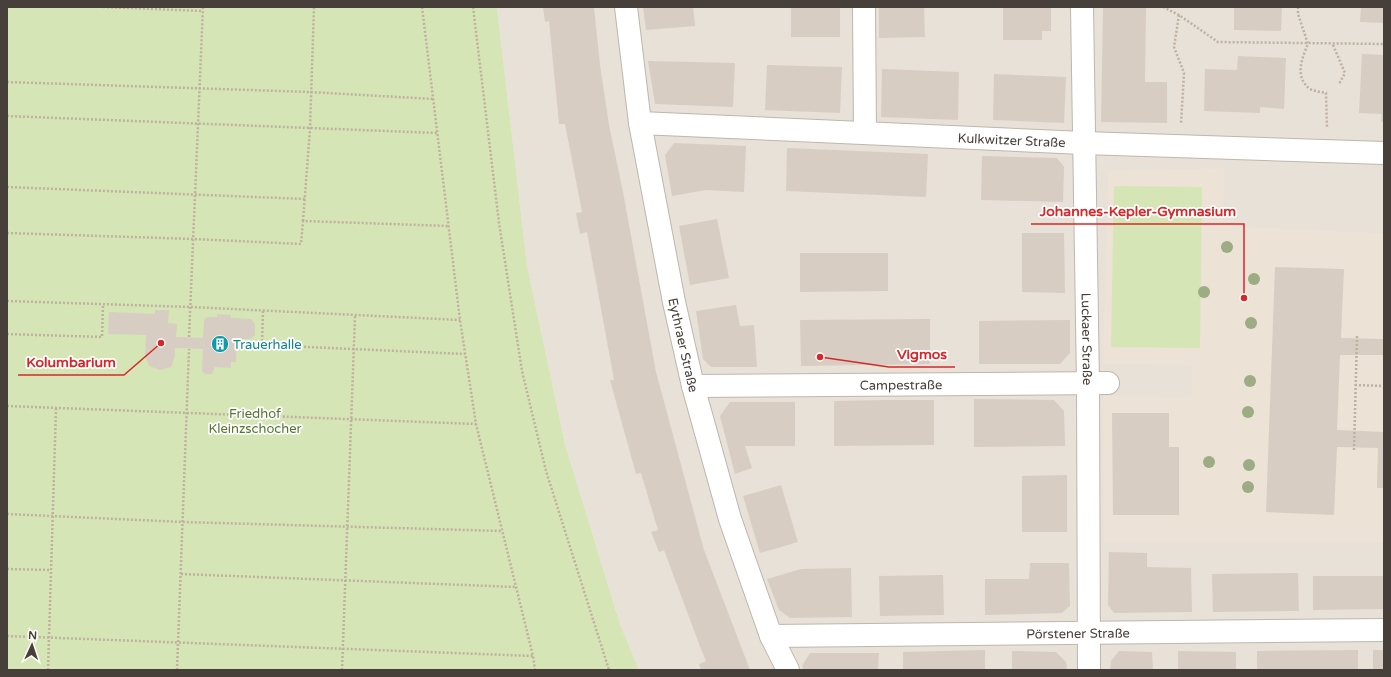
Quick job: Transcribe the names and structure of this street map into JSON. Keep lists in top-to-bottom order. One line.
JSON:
{"streets":{"street":["Kulkwitzer Straße","Luckaer Straße","Eythraer Straße","Campestraße","Pörstener Straße"]},"crossings":[["Kulkwitzer Straße","Luckaer Straße"],["Kulkwitzer Straße","Eythraer Straße"],["Luckaer Straße","Campestraße"],["Luckaer Straße","Pörstener Straße"],["Eythraer Straße","Campestraße"],["Eythraer Straße","Pörstener Straße"]],"parks":["Friedhof Kleinzschocher"],"places":{"other":["Johannes-Kepler-Gymnasium","Kolumbarium","Vigmos"],"building":["Trauerhalle"]},"north":"top"}
